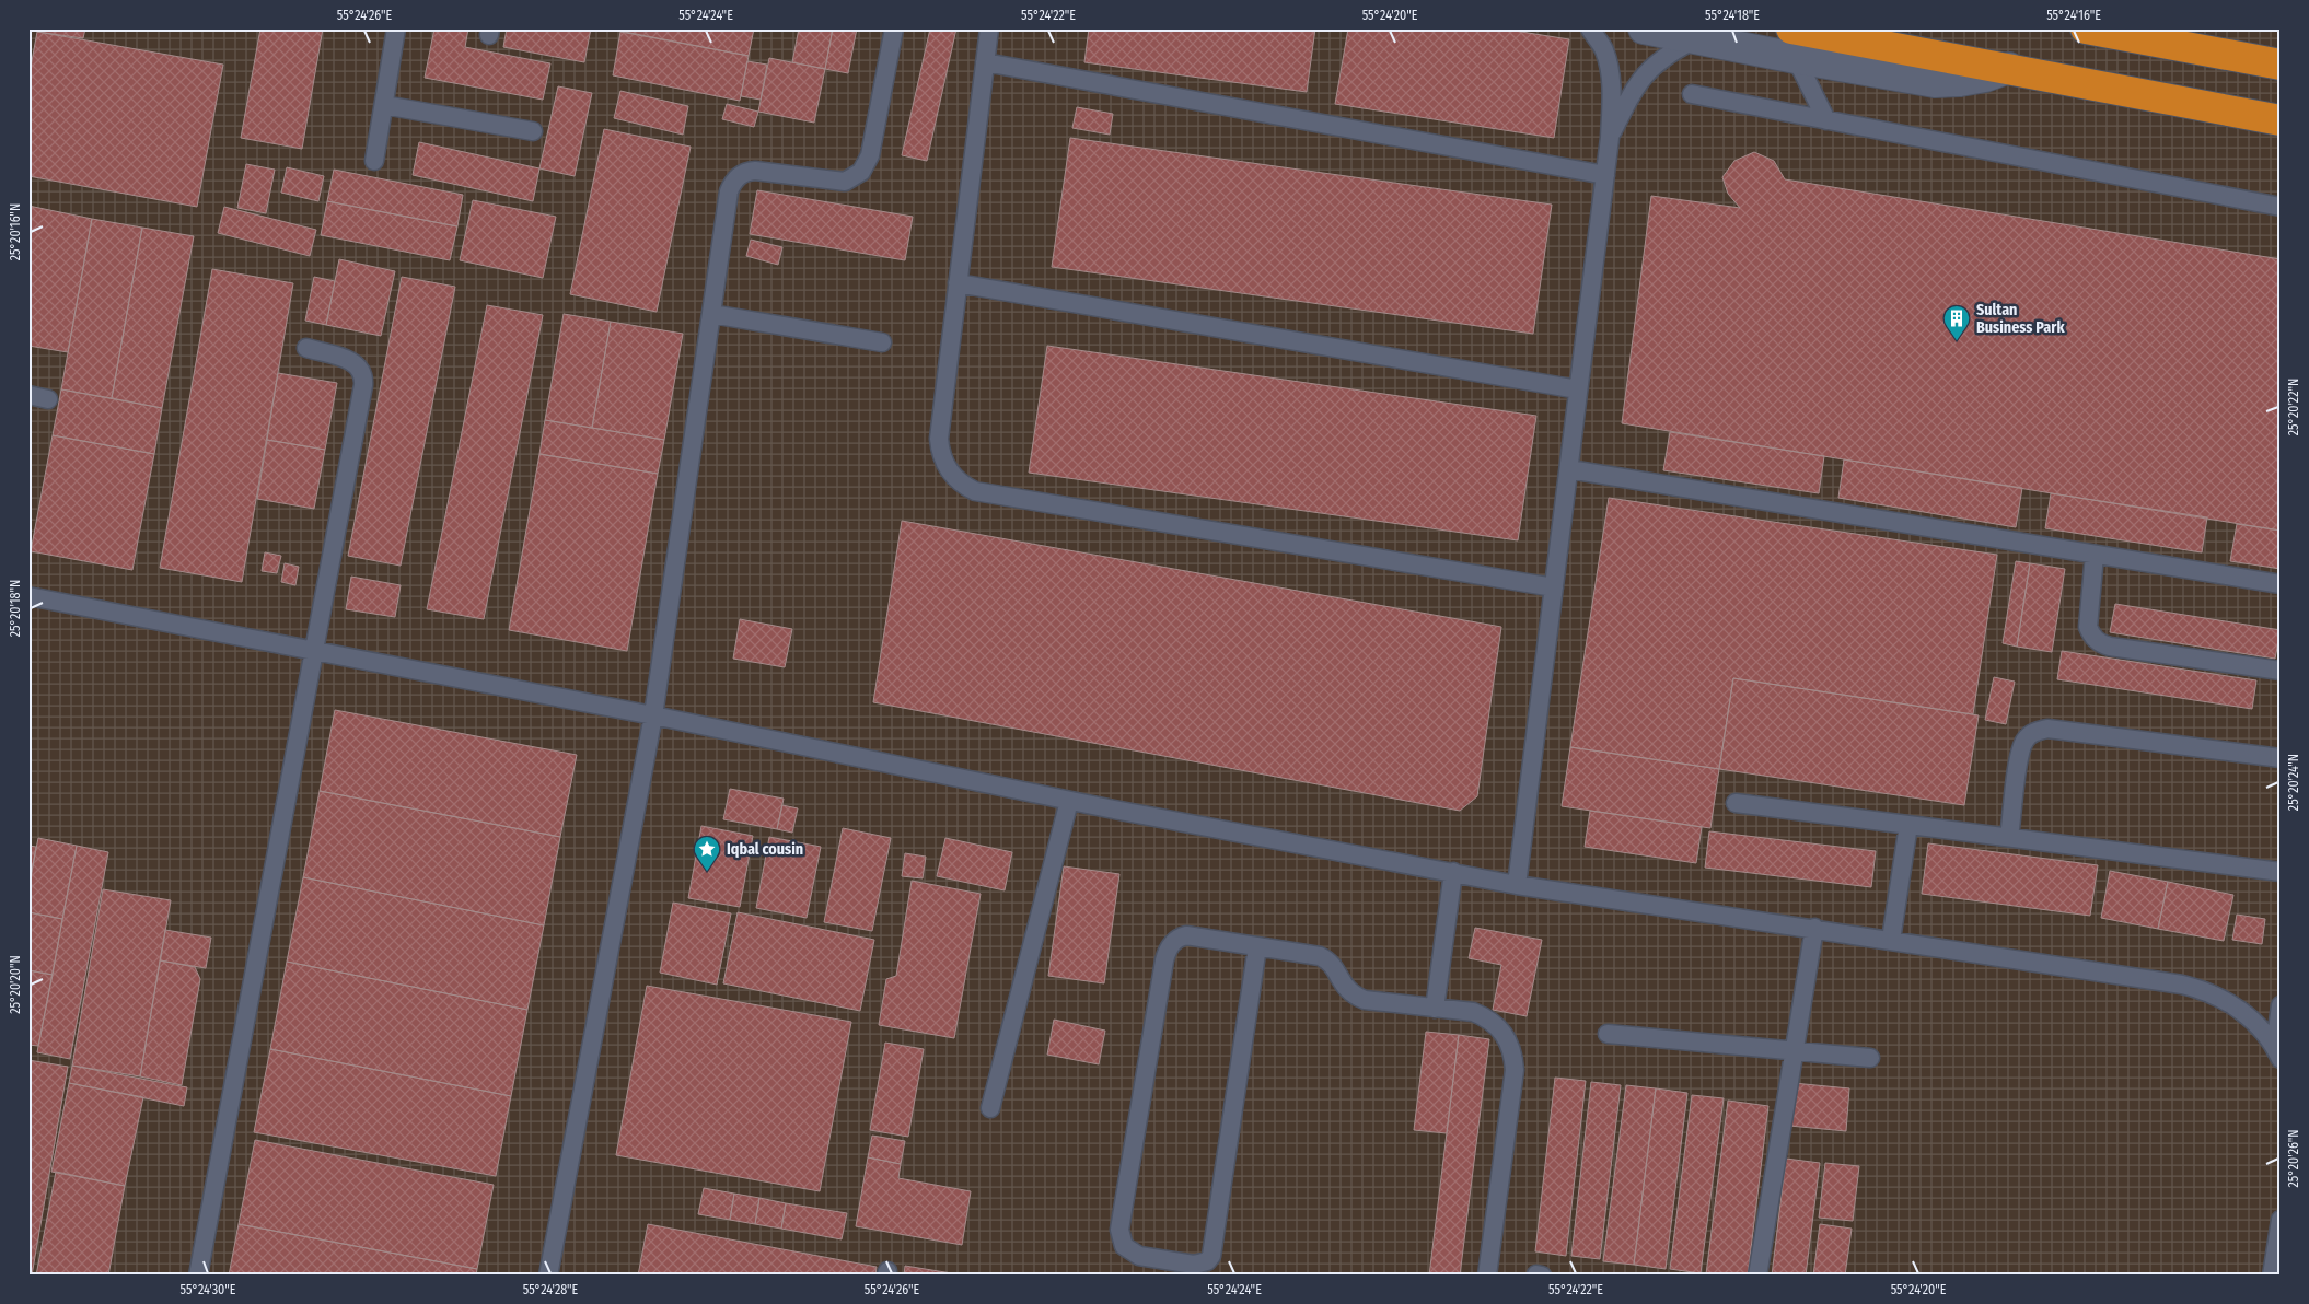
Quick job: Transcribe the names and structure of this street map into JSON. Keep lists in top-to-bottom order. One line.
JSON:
{"places":{"building":["Sultan Business Park"],"place":["Iqbal cousin"]},"coordinates":["55°24'26\"E","55°24'24\"E","55°24'22\"E","55°24'20\"E","55°24'18\"E","55°24'16\"E","25°20'16\"N","25°20'22\"N","25°20'18\"N","25°20'24\"N","25°20'20\"N","25°20'26\"N","55°24'30\"E","55°24'28\"E"]}
